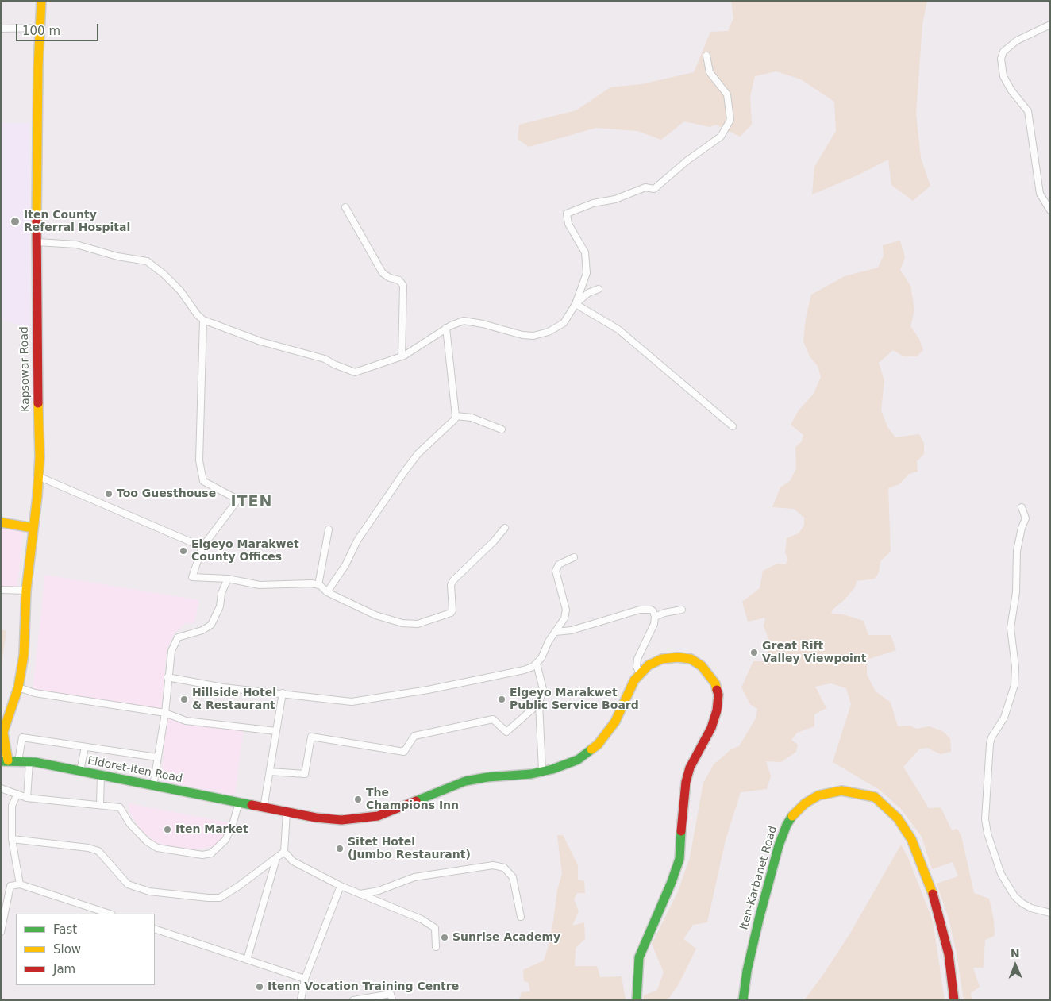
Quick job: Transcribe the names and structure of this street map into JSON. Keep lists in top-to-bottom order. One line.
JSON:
{"streets":{"main road":["Kapsowar Road","Eldoret-Iten Road","Iten-Karbanet Road"]},"crossings":[["Kapsowar Road","Eldoret-Iten Road"]],"districts":["ITEN"],"places":["Iten County Referral Hospital","Too Guesthouse","Elgeyo Marakwet County Offices","Great Rift Valley Viewpoint","Hillside Hotel & Restaurant","Elgeyo Marakwet Public Service Board","The Champions Inn","Iten Market","Sitet Hotel (Jumbo Restaurant)","Sunrise Academy","Itenn Vocation Training Centre"],"legend":["Fast","Slow","Jam"],"scale_bar":"100 m","north":"top"}
